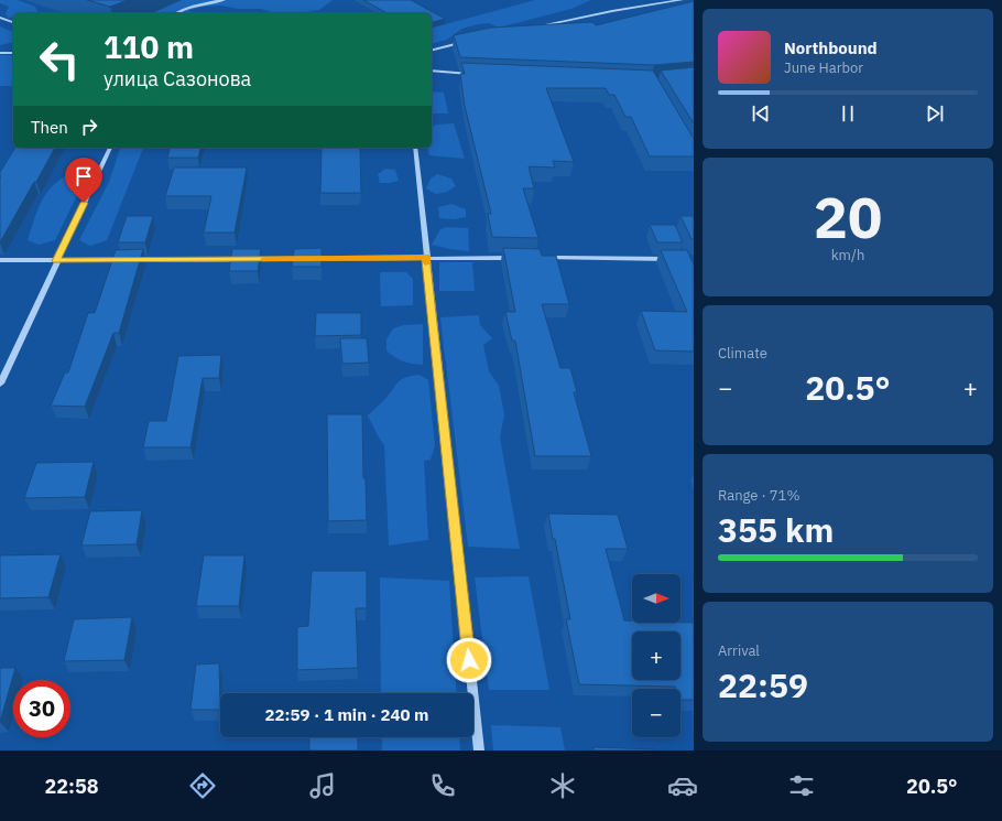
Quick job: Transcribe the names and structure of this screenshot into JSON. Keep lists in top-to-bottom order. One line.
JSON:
{"north":"right","page":{"turn":["110 m","улица Сазонова"],"song":["Northbound","June Harbor"],"then":"Then","tile":[["20","km/h"],"Climate",["Range · 71%","355 km"],["Arrival","22:59"]],"heat":["−","20.5°","+"],"map_buttons":["+","−"],"limit":"30","trip":"22:59 · 1 min · 240 m","tabs":["22:58","20.5°"]}}
